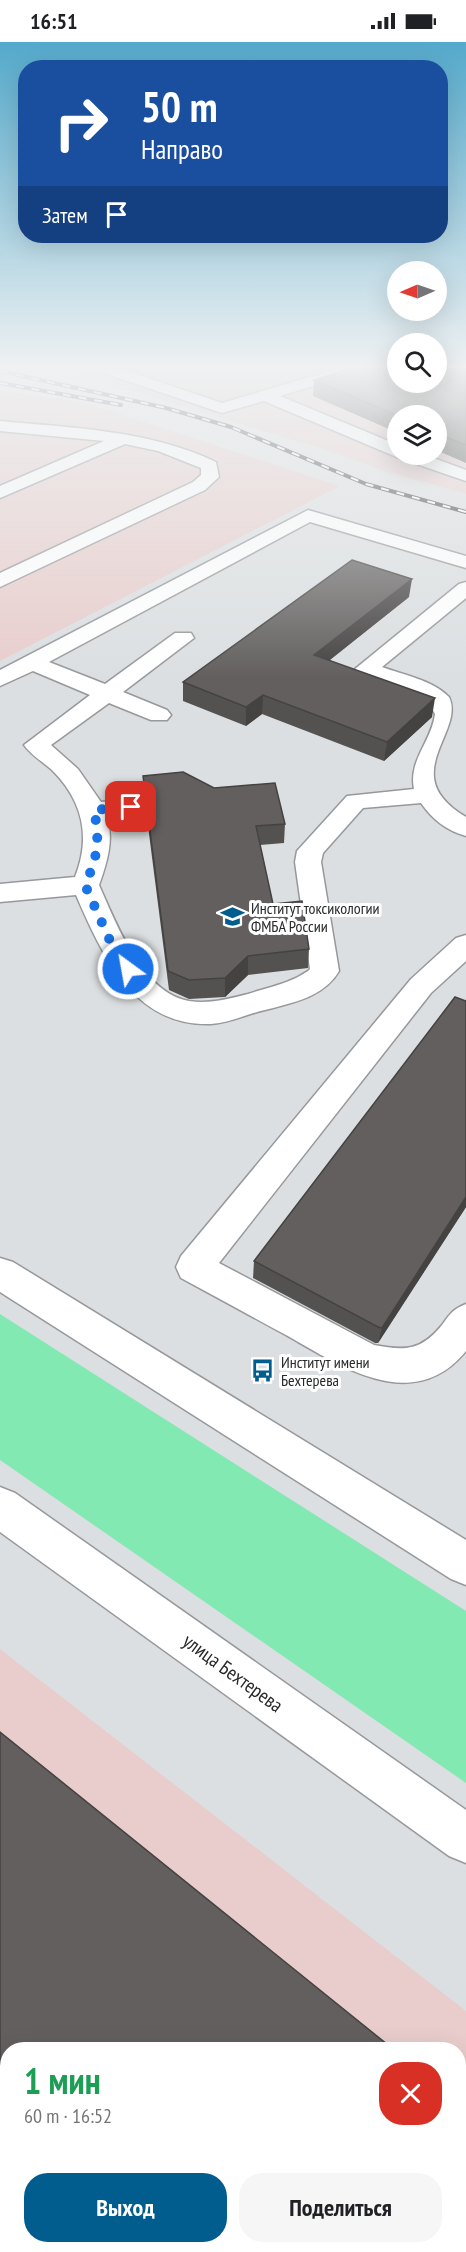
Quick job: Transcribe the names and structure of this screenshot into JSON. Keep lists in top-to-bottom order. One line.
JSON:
{"streets":{"street":["улица Бехтерева"]},"places":{"school or university":["Институт токсикологии ФМБА России"],"bus stop":["Институт имени Бехтерева"]},"north":"left","page":{"status":"16:51","turn":["50 m","Направо"],"then":"Затем","heading":["1 мин","60 m · 16:52"],"buttons":["Выход","Поделиться"]}}
